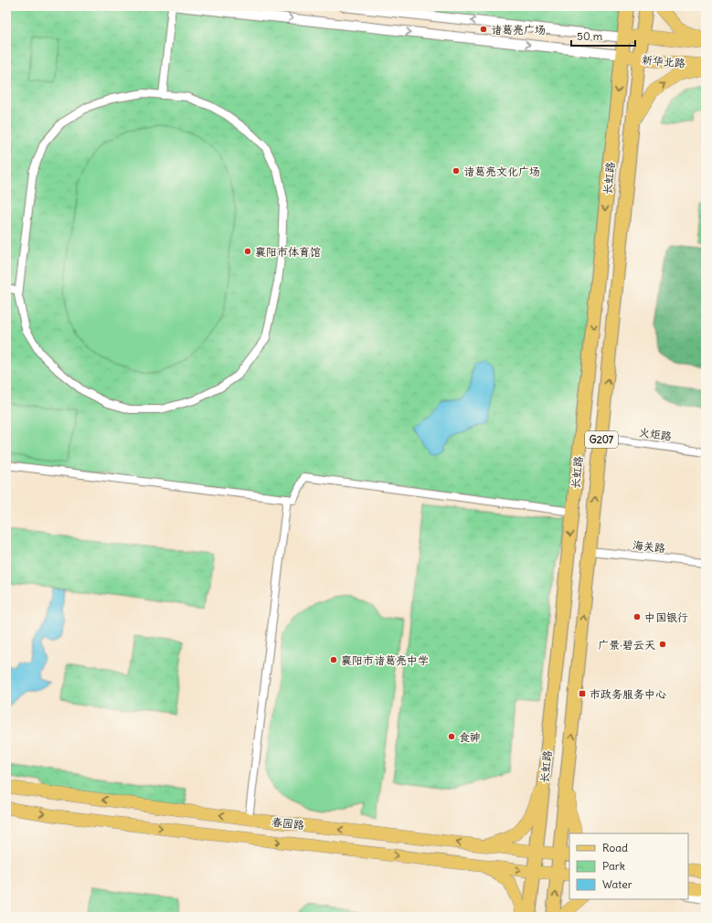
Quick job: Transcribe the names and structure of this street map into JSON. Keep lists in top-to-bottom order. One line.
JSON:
{"streets":{"highway":["长虹路","G207"],"main road":["新华北路","春园路"],"street":["火炬路","海关路"]},"crossings":[["新华北路","长虹路"],["长虹路","火炬路"],["长虹路","海关路"],["长虹路","春园路"]],"places":{"other":["诸葛亮广场","诸葛亮文化广场","襄阳市体育馆","中国银行","广景·碧云天","襄阳市诸葛亮中学","食神"],"transit":["市政务服务中心"]},"legend":["Road","Park","Water"],"scale_bar":"50 m"}
